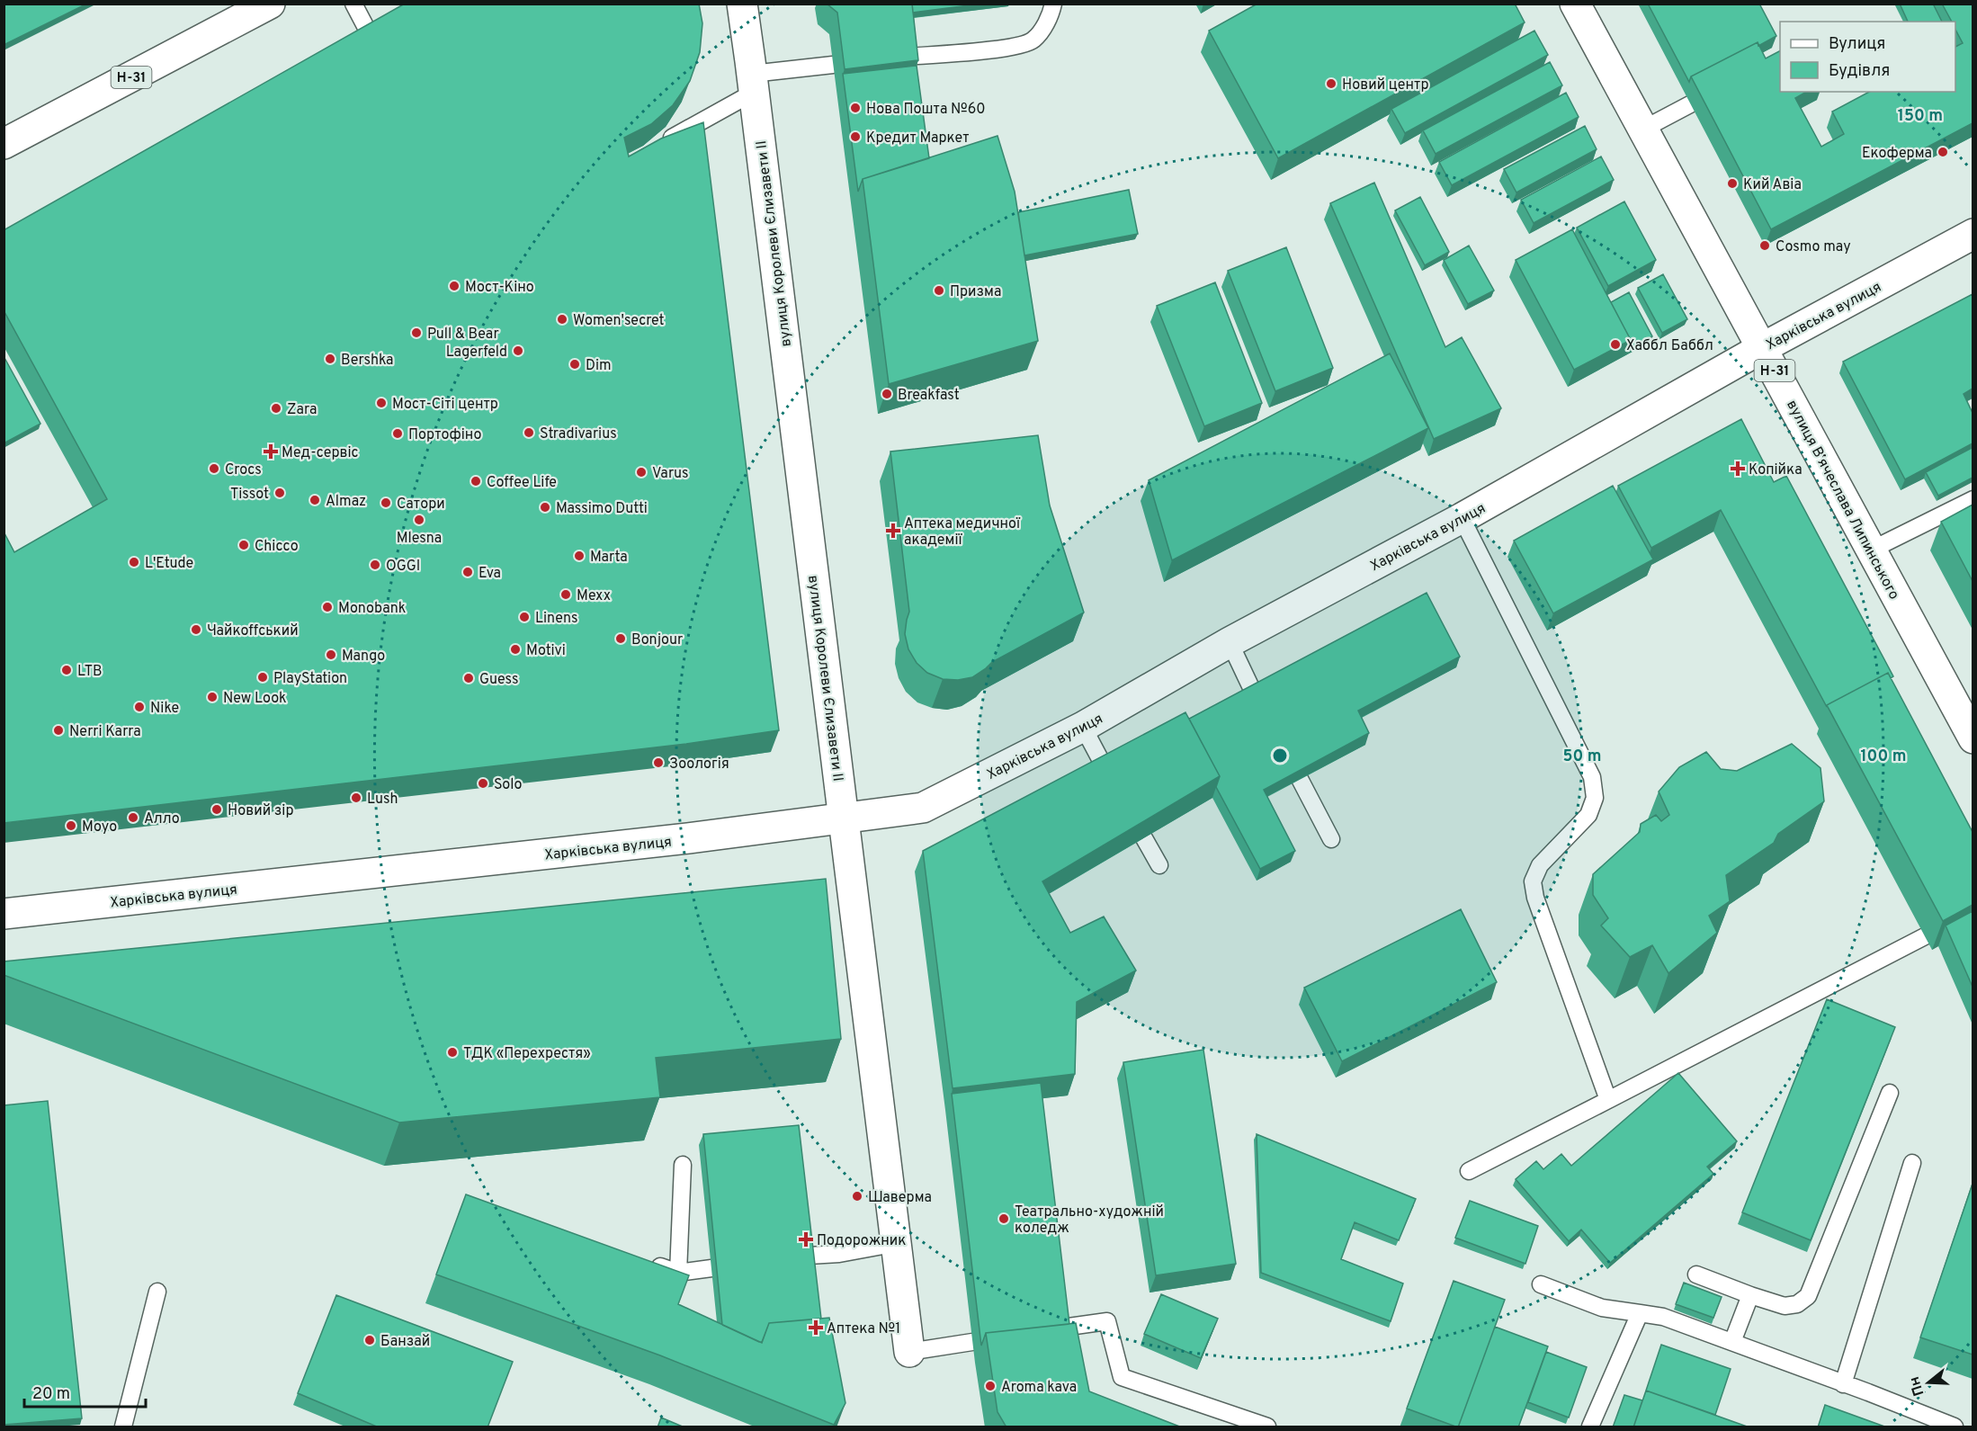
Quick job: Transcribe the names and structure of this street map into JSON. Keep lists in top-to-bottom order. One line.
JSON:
{"streets":{"street":["Н-31","вулиця Королеви Єлизавети ІІ","Харківська вулиця","вулиця Вʼячеслава Липинського"]},"crossings":[["вулиця Королеви Єлизавети ІІ","Харківська вулиця"],["Харківська вулиця","вулиця Вʼячеслава Липинського"]],"places":{"other":["Новий центр","Нова Пошта №60","Кредит Маркет","Екоферма","Кий Авіа","Cosmo may","Мост-Кіно","Призма","Women'secret","Pull & Bear","Хаббл Баббл","Lagerfeld","Bershka","Dim","Breakfast","Мост-Сіті центр","Zara","Stradivarius","Портофіно","Crocs","Varus","Coffee Life","Tissot","Almaz","Сатори","Massimo Dutti","Mlesna","Chicco","Marta","L'Etude","OGGI","Eva","Mexx","Monobank","Linens","Чайкоffський","Bonjour","Motivi","Mango","LTB","PlayStation","Guess","New Look","Nike","Nerri Karra","Зоологія","Solo","Lush","Новий зір","Алло","Moyo","ТДК «Перехрестя»","Шаверма","Театрально-художній коледж","Банзай","Aroma kava"],"health":["Мед-сервіс","Копійка","Аптека медичної академії","Подорожник","Аптека №1"]},"legend":["Вулиця","Будівля"],"scale_bar":"20 m","north":"left","rings":["150 m","50 m","100 m"]}
